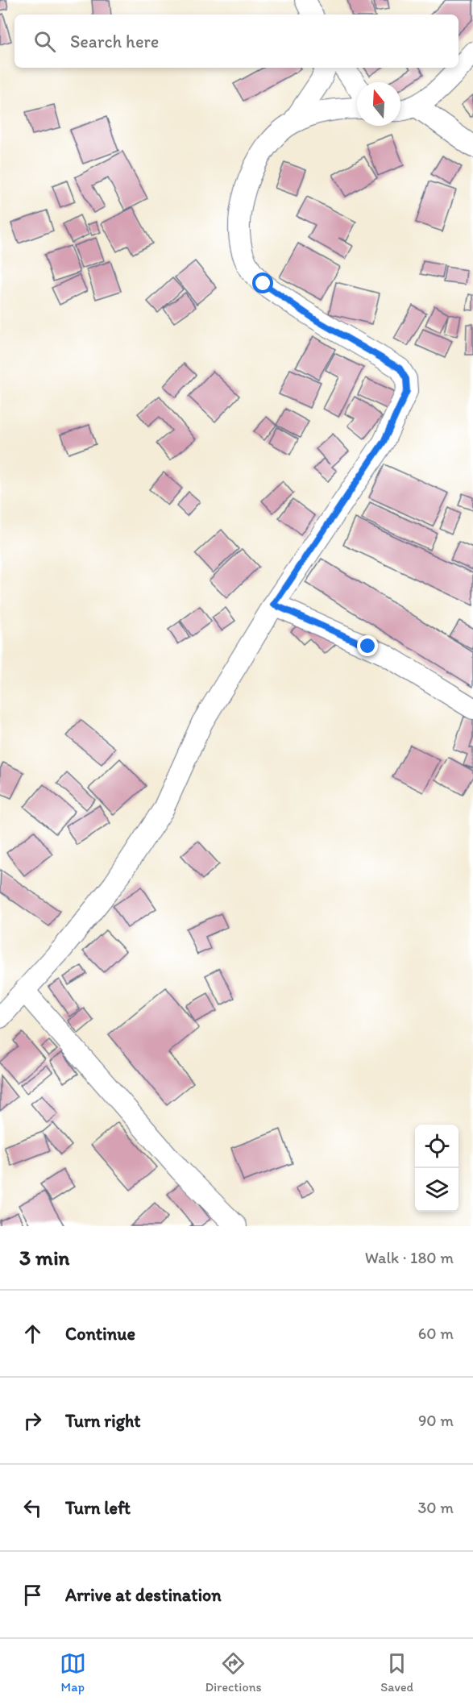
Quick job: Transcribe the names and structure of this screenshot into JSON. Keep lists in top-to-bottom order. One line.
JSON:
{"north":"top","page":{"search":"Search here","heading":["3 min","Walk · 180 m"],"list":[["Continue","60 m"],["Turn right","90 m"],["Turn left","30 m"],"Arrive at destination"],"nav":["Map","Directions","Saved"]}}
